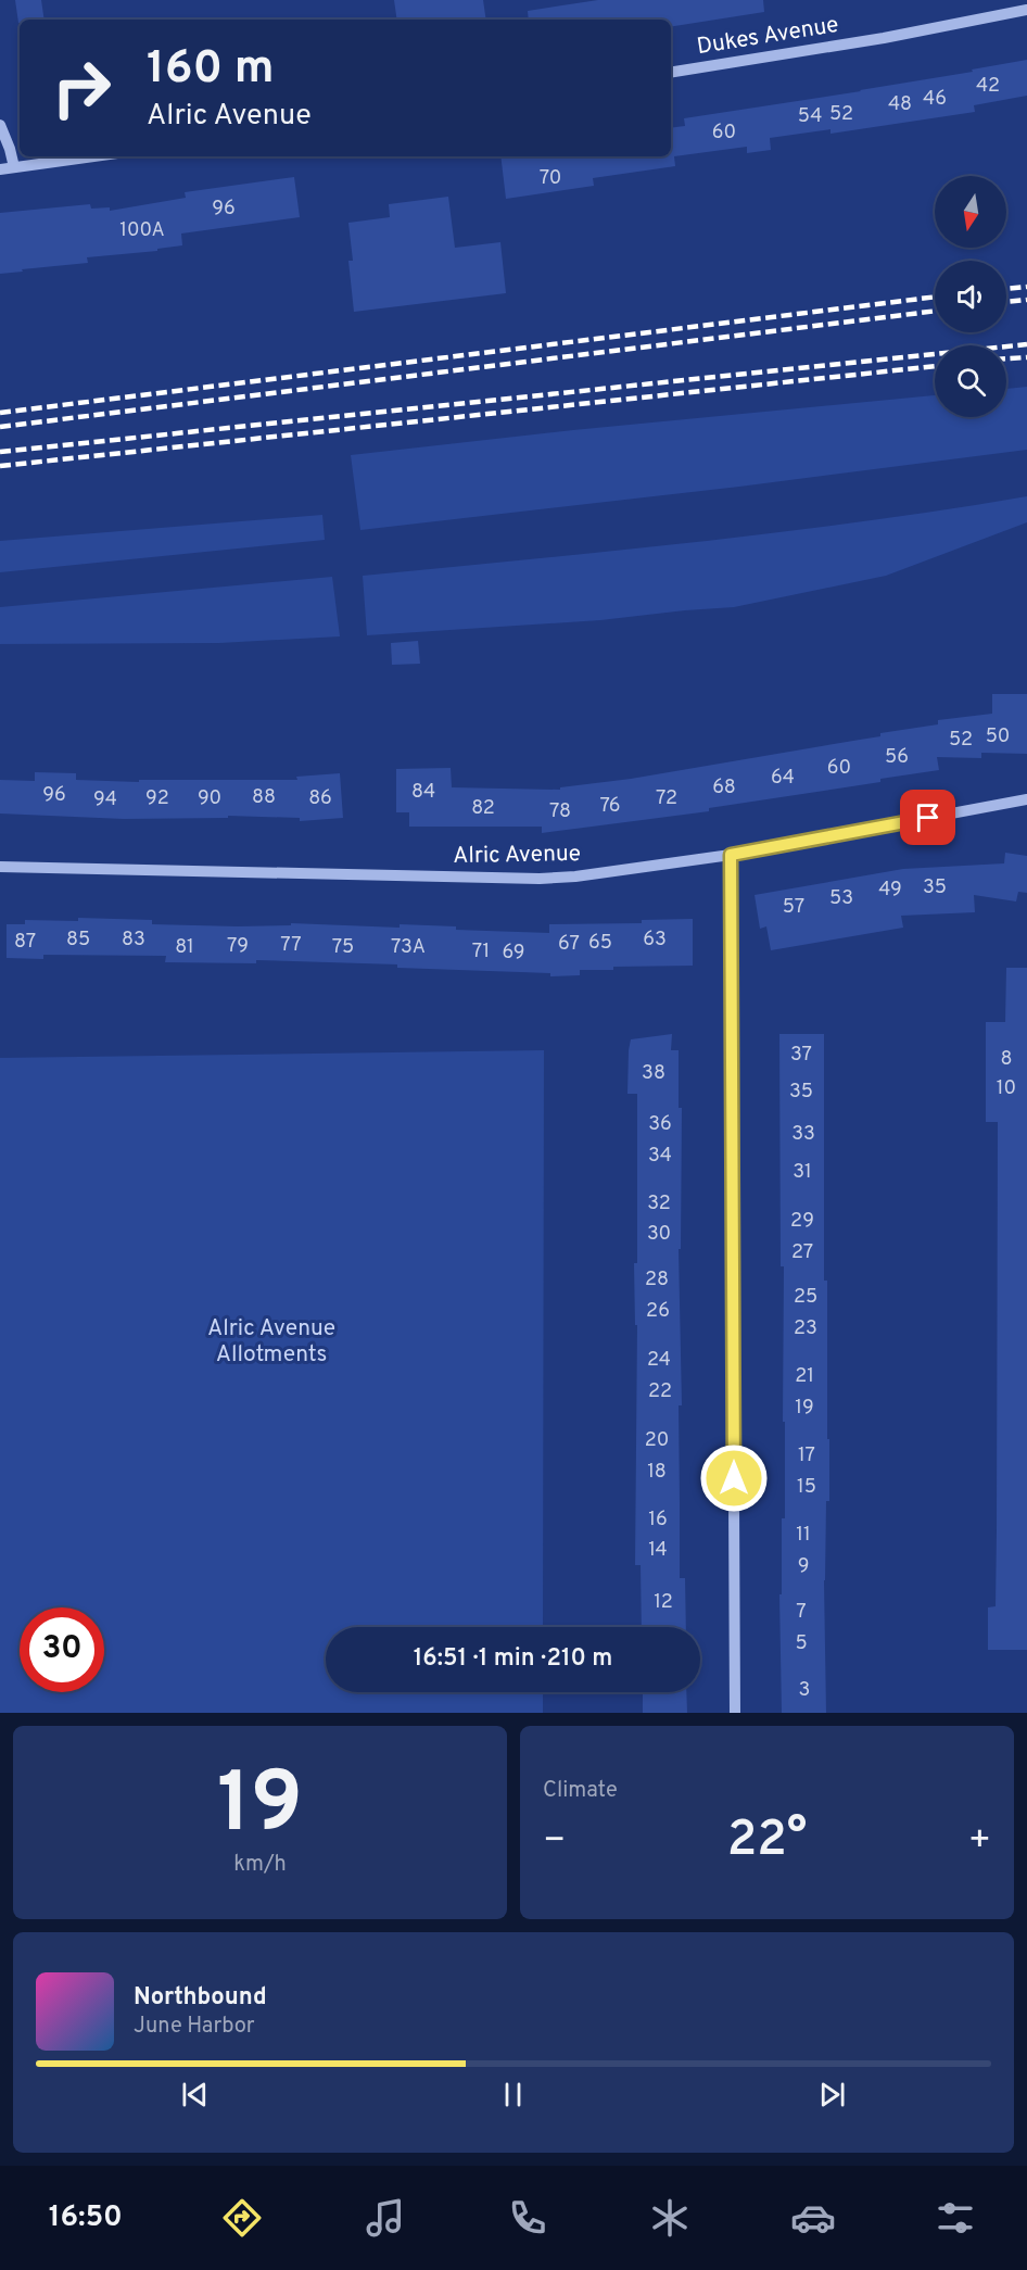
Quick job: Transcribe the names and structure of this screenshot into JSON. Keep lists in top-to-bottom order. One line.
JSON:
{"streets":{"street":["Dukes Avenue","Alric Avenue"]},"parks":["Alric Avenue Allotments"],"house_numbers":["42","46","48","52","54","60","70","96","100A","50","52","56","60","64","68","84","96","88","92","90","86","72","94","76","82","78","35","49","53","57","85","83","63","87","65","67","77","79","81","75","73A","71","69","37","8","38","10","35","36","33","34","31","32","29","30","27","28","25","26","23","24","21","22","19","20","17","18","15","16","11","14","9","12","7","5","3"],"north":"bottom","page":{"turn":["160 m","Alric Avenue"],"limit":"30","trip":"16:51 · 1 min · 210 m","tile":[["19","km/h"],"Climate"],"heat":["−","22°","+"],"song":["Northbound","June Harbor"],"tabs":"16:50"}}
